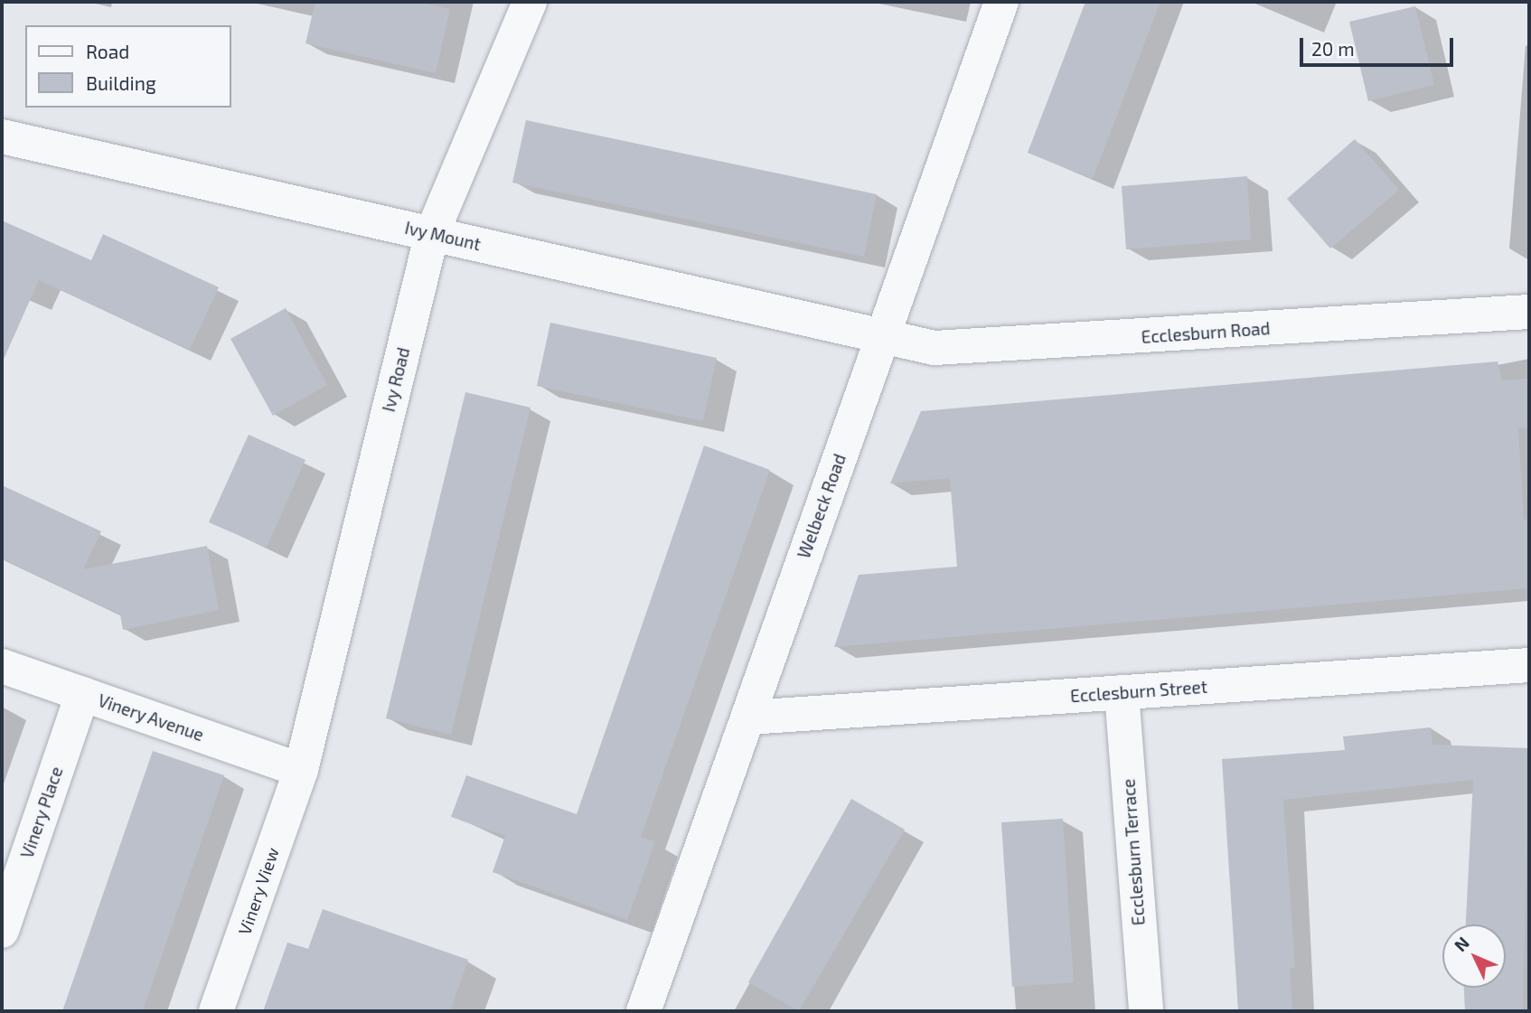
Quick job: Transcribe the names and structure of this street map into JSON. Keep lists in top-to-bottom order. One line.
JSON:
{"streets":{"street":["Ivy Mount","Ecclesburn Road","Ivy Road","Welbeck Road","Ecclesburn Street","Vinery Avenue","Vinery Place","Ecclesburn Terrace","Vinery View"]},"crossings":[["Ivy Mount","Ecclesburn Road"],["Ivy Mount","Ivy Road"],["Ivy Mount","Welbeck Road"],["Ecclesburn Road","Welbeck Road"],["Ivy Road","Vinery Avenue"],["Ivy Road","Vinery View"],["Welbeck Road","Ecclesburn Street"],["Ecclesburn Street","Ecclesburn Terrace"],["Vinery Avenue","Vinery Place"],["Vinery Avenue","Vinery View"]],"legend":["Road","Building"],"scale_bar":"20 m","north":"top left"}
